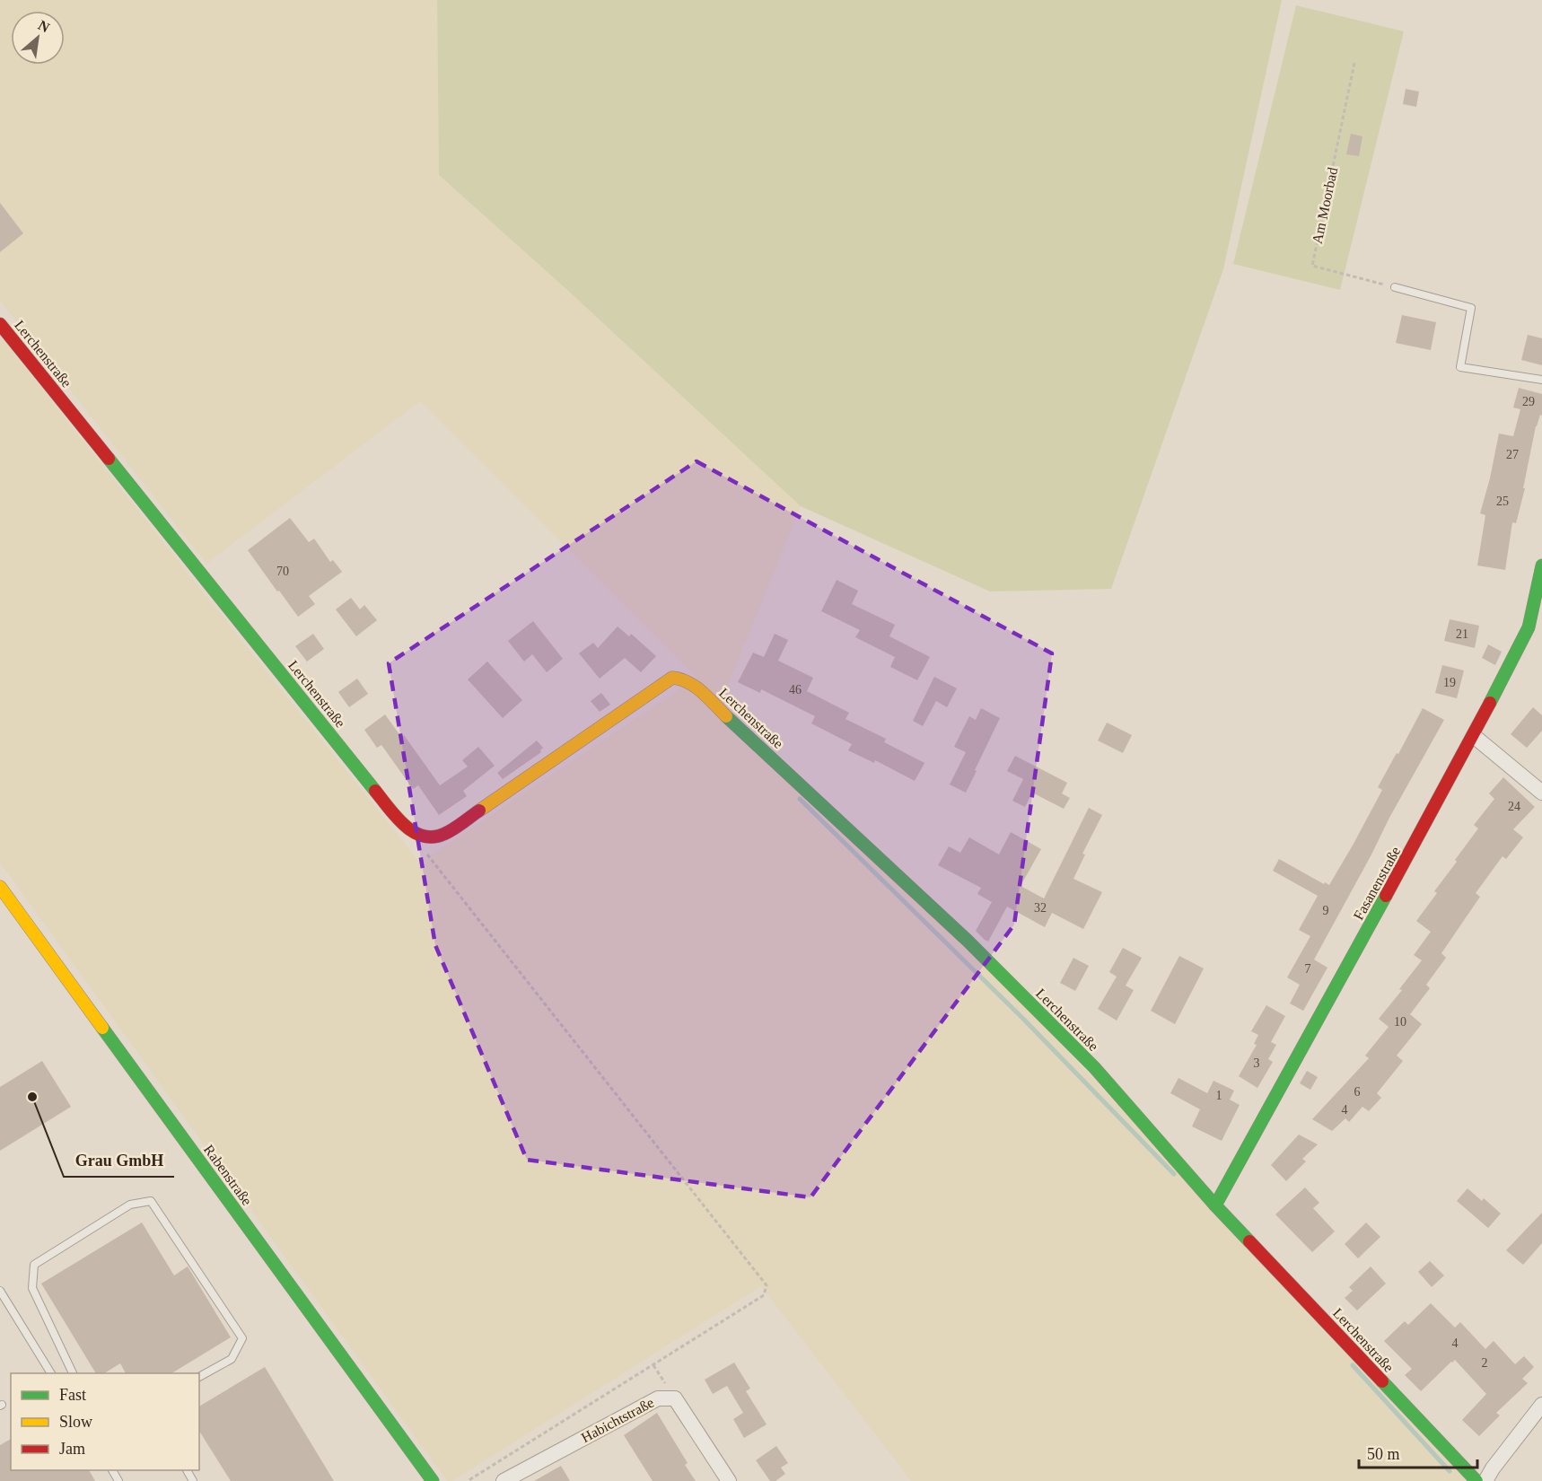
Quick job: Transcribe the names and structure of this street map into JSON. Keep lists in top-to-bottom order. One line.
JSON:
{"streets":{"street":["Lerchenstraße","Fasanenstraße","Rabenstraße","Habichtstraße"],"path":["Am Moorbad"]},"crossings":[["Lerchenstraße","Fasanenstraße"]],"places":["Grau GmbH"],"house_numbers":["29","27","25","70","21","19","46","24","32","9","7","10","3","6","1","4","4","2"],"legend":["Fast","Slow","Jam"],"scale_bar":"50 m","north":"top right"}
